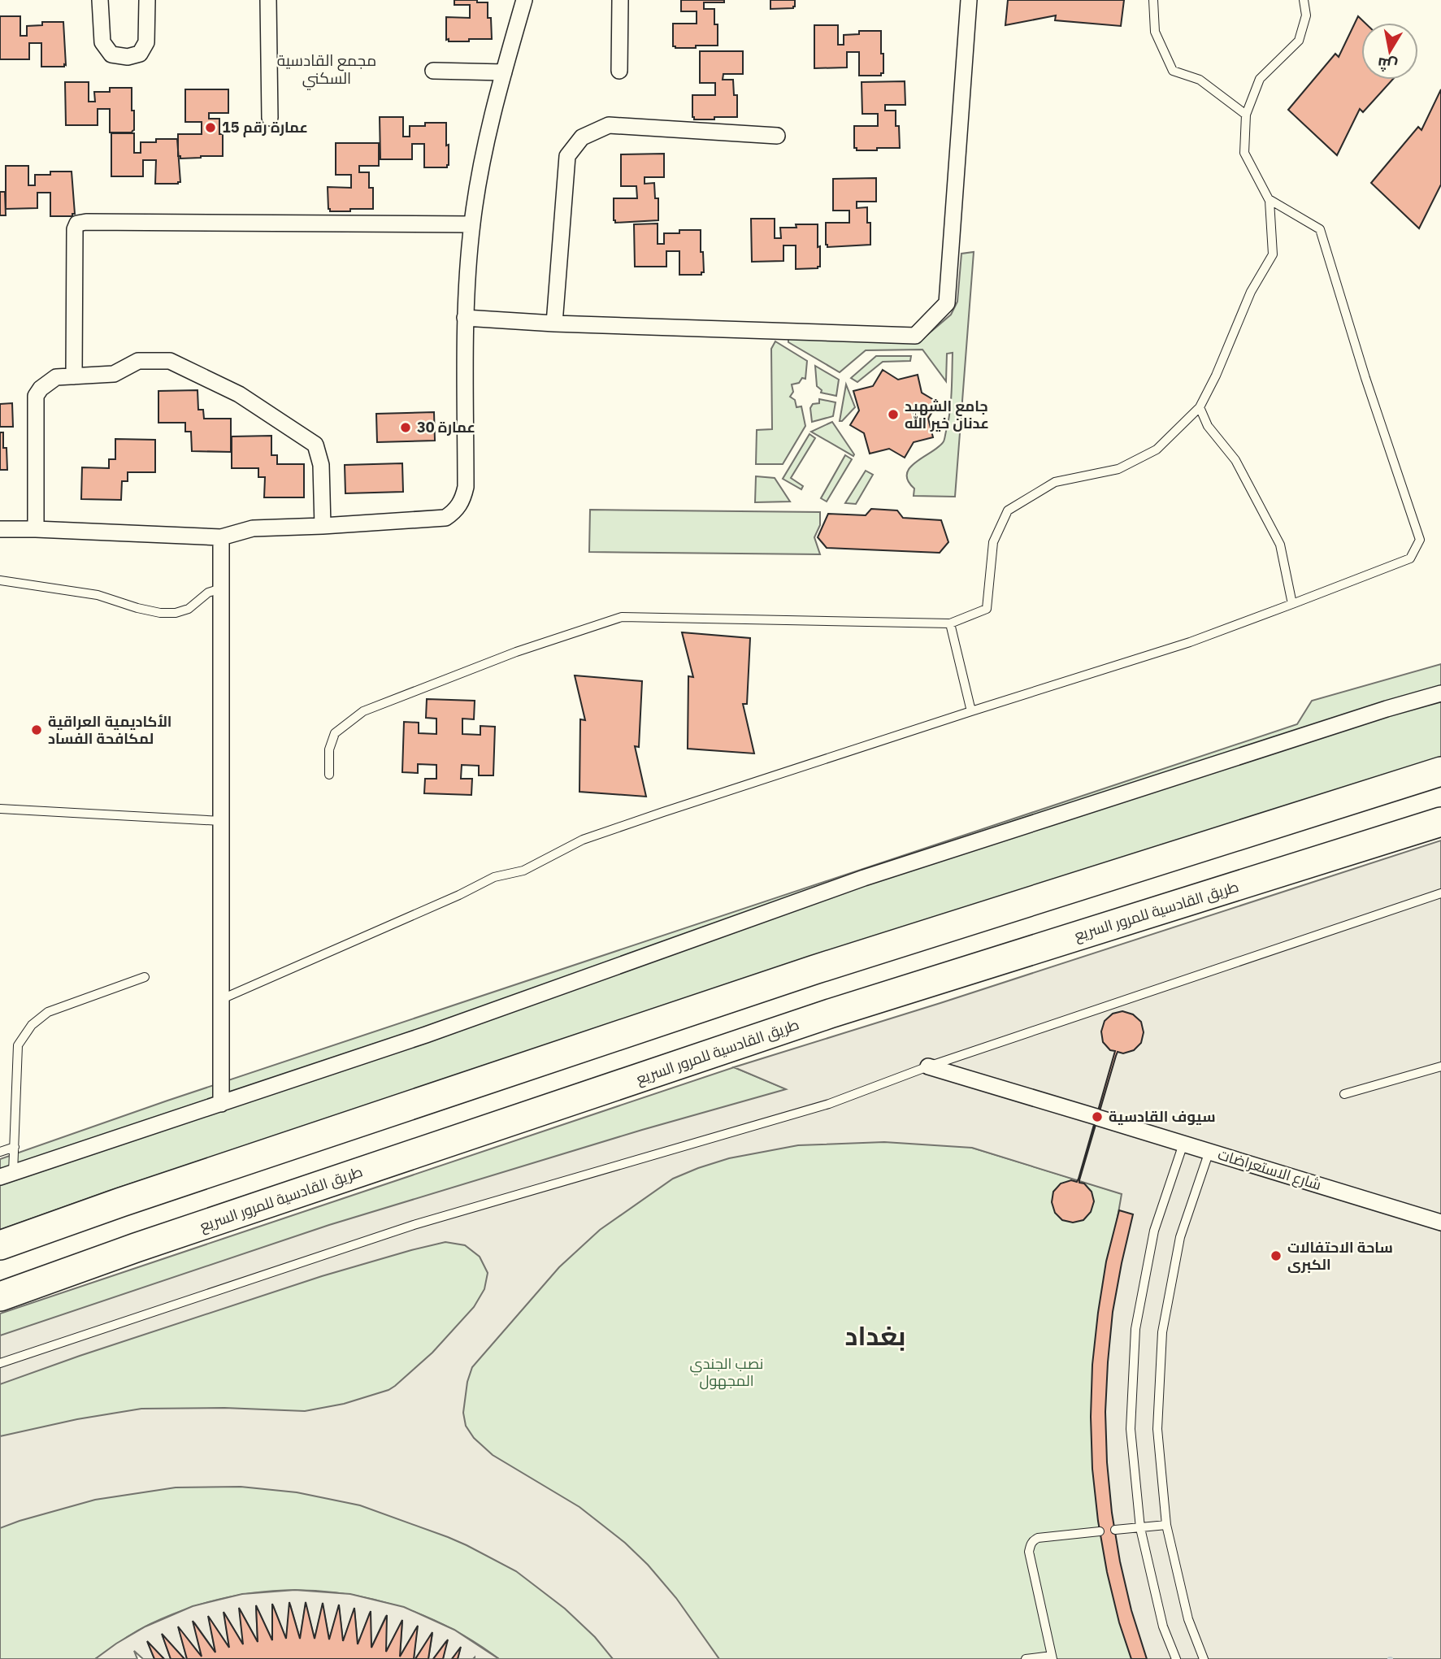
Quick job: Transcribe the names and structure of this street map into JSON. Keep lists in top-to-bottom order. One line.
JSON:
{"streets":{"highway":["طريق القادسية للمرور السريع"],"street":["شارع الاستعراضات"]},"districts":["مجمع القادسية السكني","بغداد"],"parks":["نصب الجندي المجهول"],"places":["عمارة رقم 15","جامع الشهيد عدنان خير الله","عمارة 30","الأكاديمية العراقية لمكافحة الفساد","سيوف القادسية","ساحة الاحتفالات الكبرى"],"north":"bottom"}
